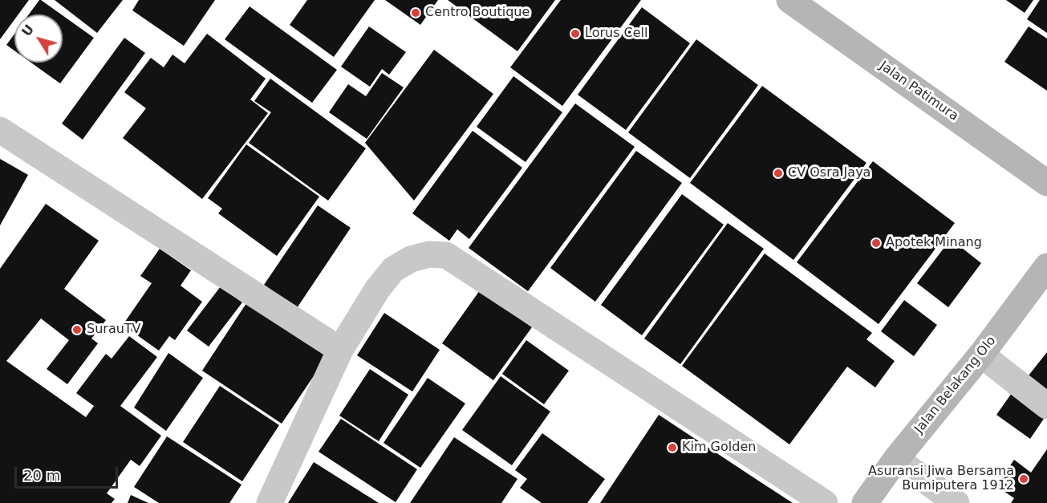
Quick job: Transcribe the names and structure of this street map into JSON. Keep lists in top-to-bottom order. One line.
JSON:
{"streets":{"street":["Jalan Patimura","Jalan Belakang Olo"]},"places":["Centro Boutique","Lorus Cell","CV Osra Jaya","Apotek Minang","SurauTV","Kim Golden","Asuransi Jiwa Bersama Bumiputera 1912"],"scale_bar":"20 m","north":"top left"}
